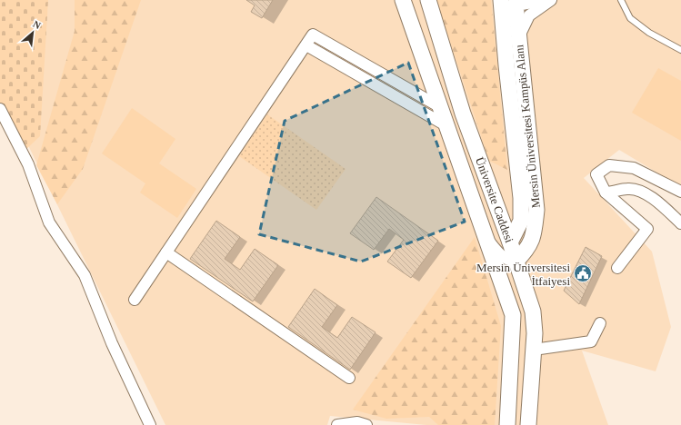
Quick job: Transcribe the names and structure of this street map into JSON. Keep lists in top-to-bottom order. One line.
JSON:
{"streets":{"main road":["Mersin Üniversitesi Kampüs Alanı","Üniversite Caddesi"]},"crossings":[["Mersin Üniversitesi Kampüs Alanı","Üniversite Caddesi"]],"places":{"public building":["Mersin Üniversitesi İtfaiyesi"]},"north":"top right"}
